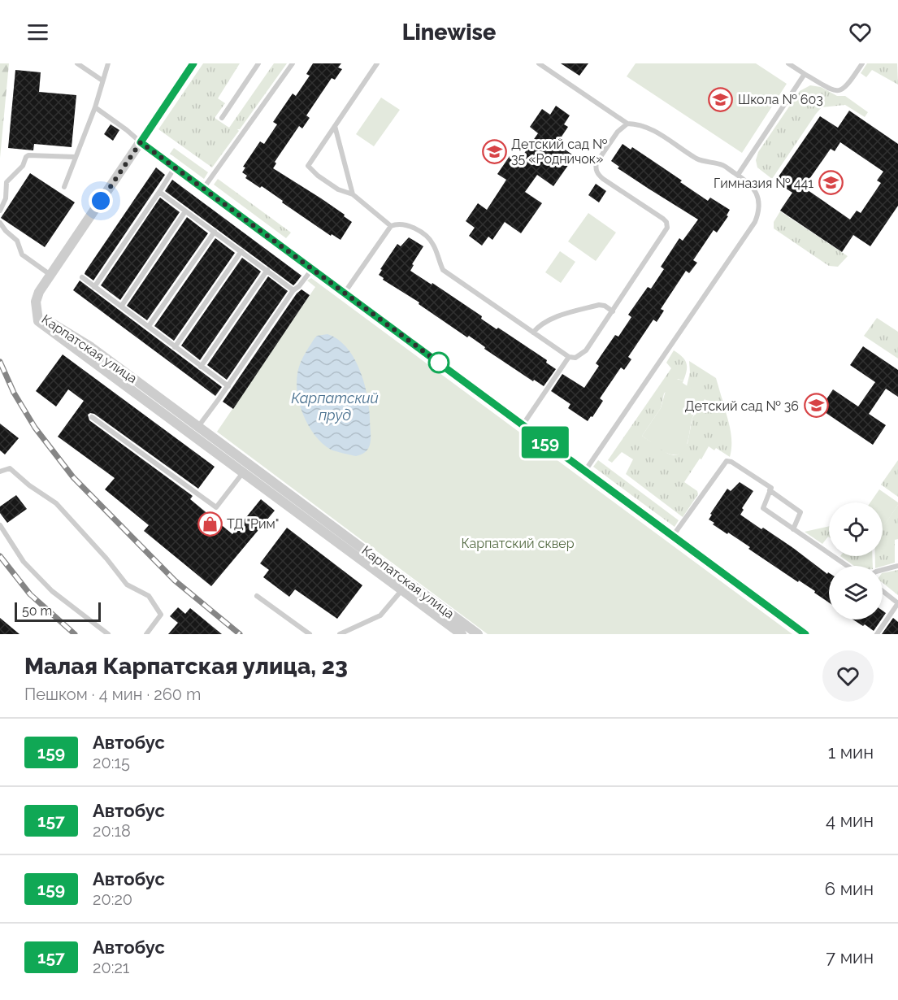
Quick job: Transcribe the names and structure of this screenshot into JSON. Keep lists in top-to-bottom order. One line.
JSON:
{"streets":{"street":["Карпатская улица"]},"water":["Карпатский пруд"],"parks":["Карпатский сквер"],"places":{"school or university":["Школа № 603","Детский сад № 35 «Родничок»","Гимназия № 441","Детский сад № 36"],"shop":["ТД \"Рим\""]},"lines":["bus line 159"],"scale_bar":"50 m","page":{"header":"Linewise","on_map":"159","scale":"50 m","heading":["Малая Карпатская улица, 23","Пешком · 4 мин · 260 m"],"list":[{"mark":"159","name":"Автобус","note":"20:15","value":"1 мин"},{"mark":"157","name":"Автобус","note":"20:18","value":"4 мин"},{"mark":"159","name":"Автобус","note":"20:20","value":"6 мин"},{"mark":"157","name":"Автобус","note":"20:21","value":"7 мин"}]}}
